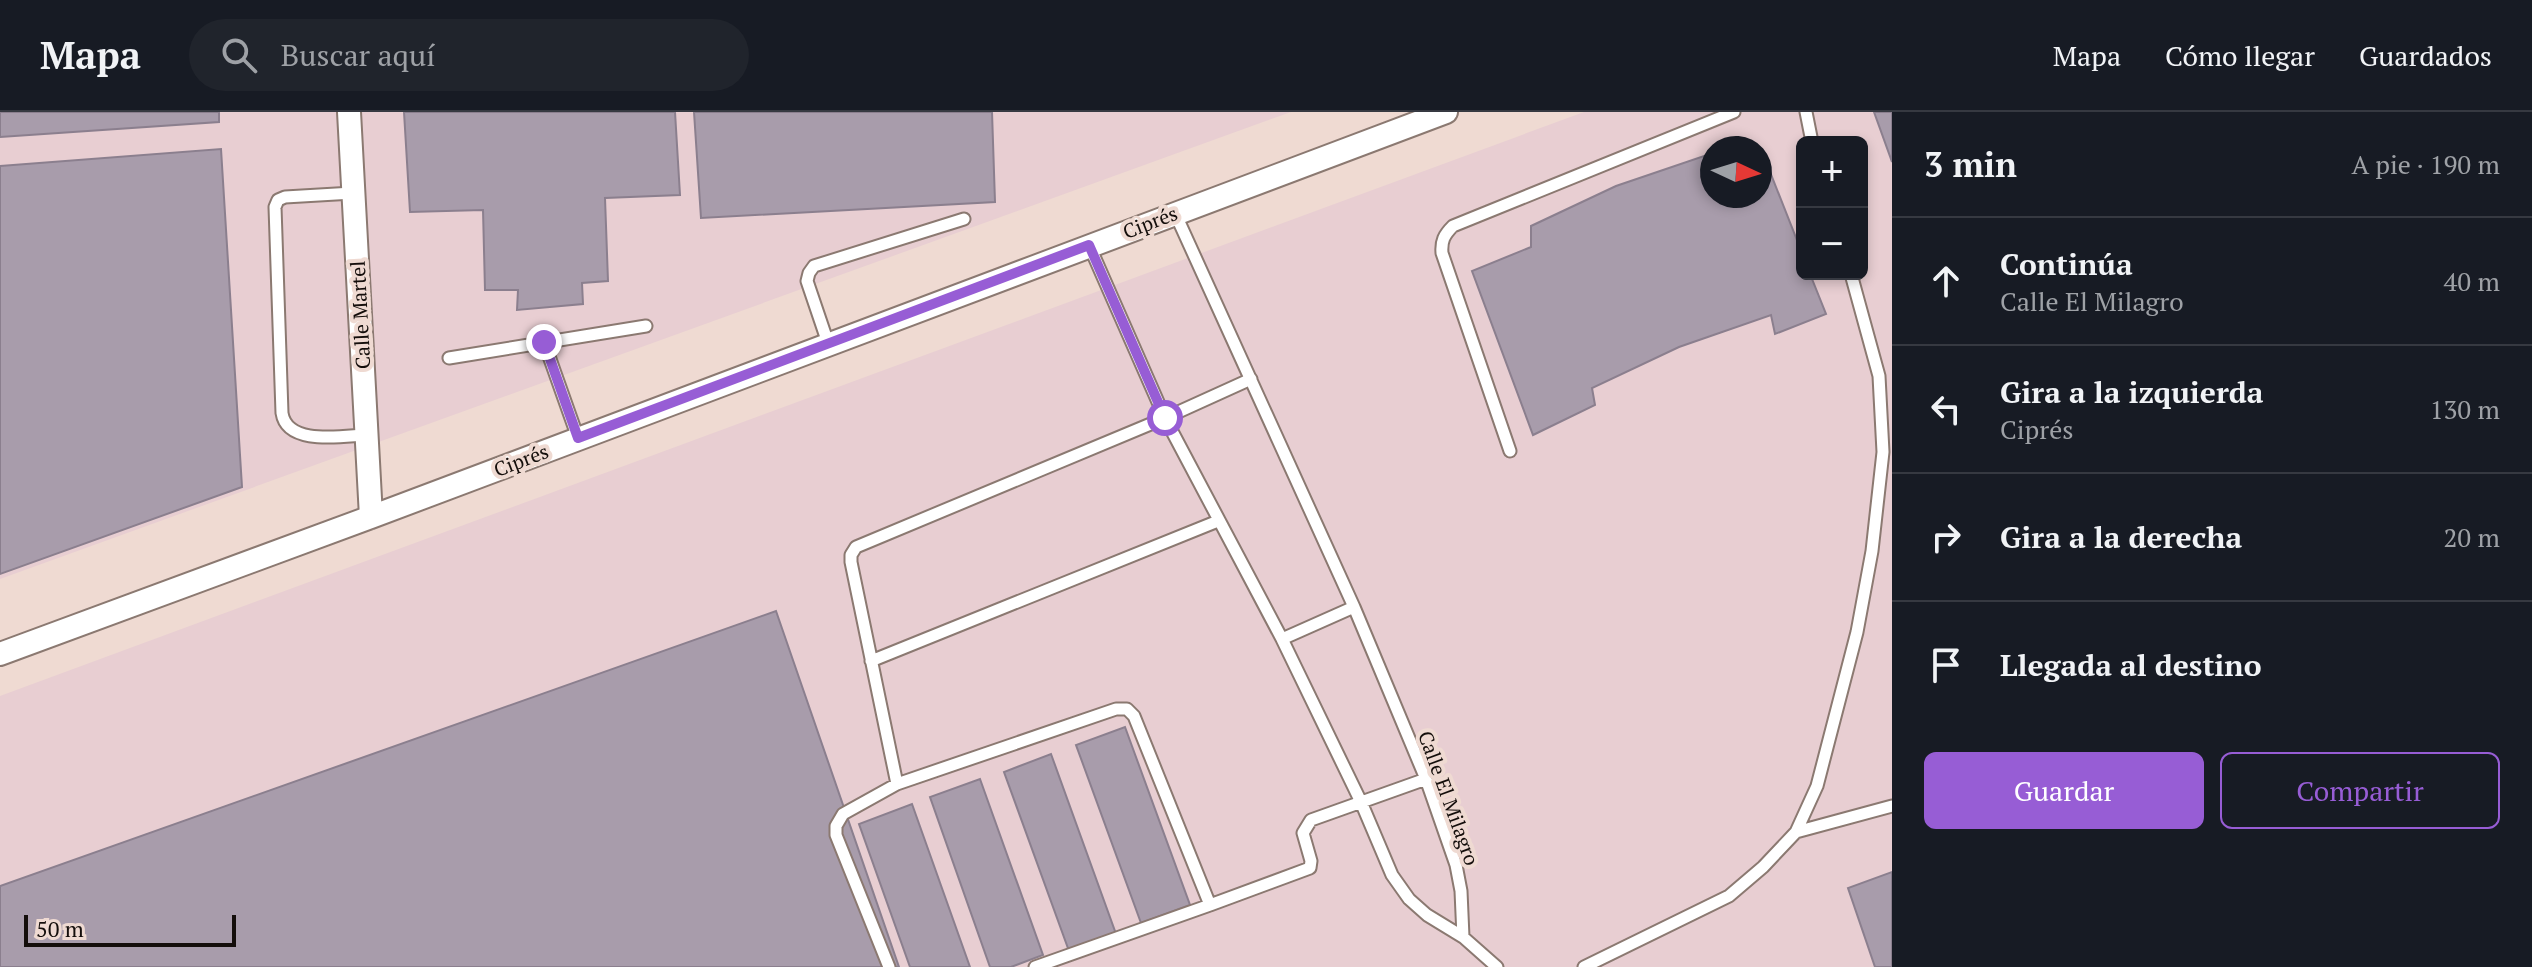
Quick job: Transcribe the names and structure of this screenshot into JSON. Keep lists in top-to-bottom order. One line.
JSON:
{"streets":{"street":["Ciprés","Calle Martel"],"lane":["Calle El Milagro"]},"crossings":[["Ciprés","Calle Martel"],["Ciprés","Calle El Milagro"]],"scale_bar":"50 m","north":"right","page":{"header":"Mapa","search":"Buscar aquí","nav":["Mapa","Cómo llegar","Guardados"],"heading":["3 min","A pie · 190 m"],"map_buttons":["+","−"],"list":[["Continúa","Calle El Milagro","40 m"],["Gira a la izquierda","Ciprés","130 m"],["Gira a la derecha","20 m"],"Llegada al destino"],"buttons":["Guardar","Compartir"],"scale":"50 m"}}
